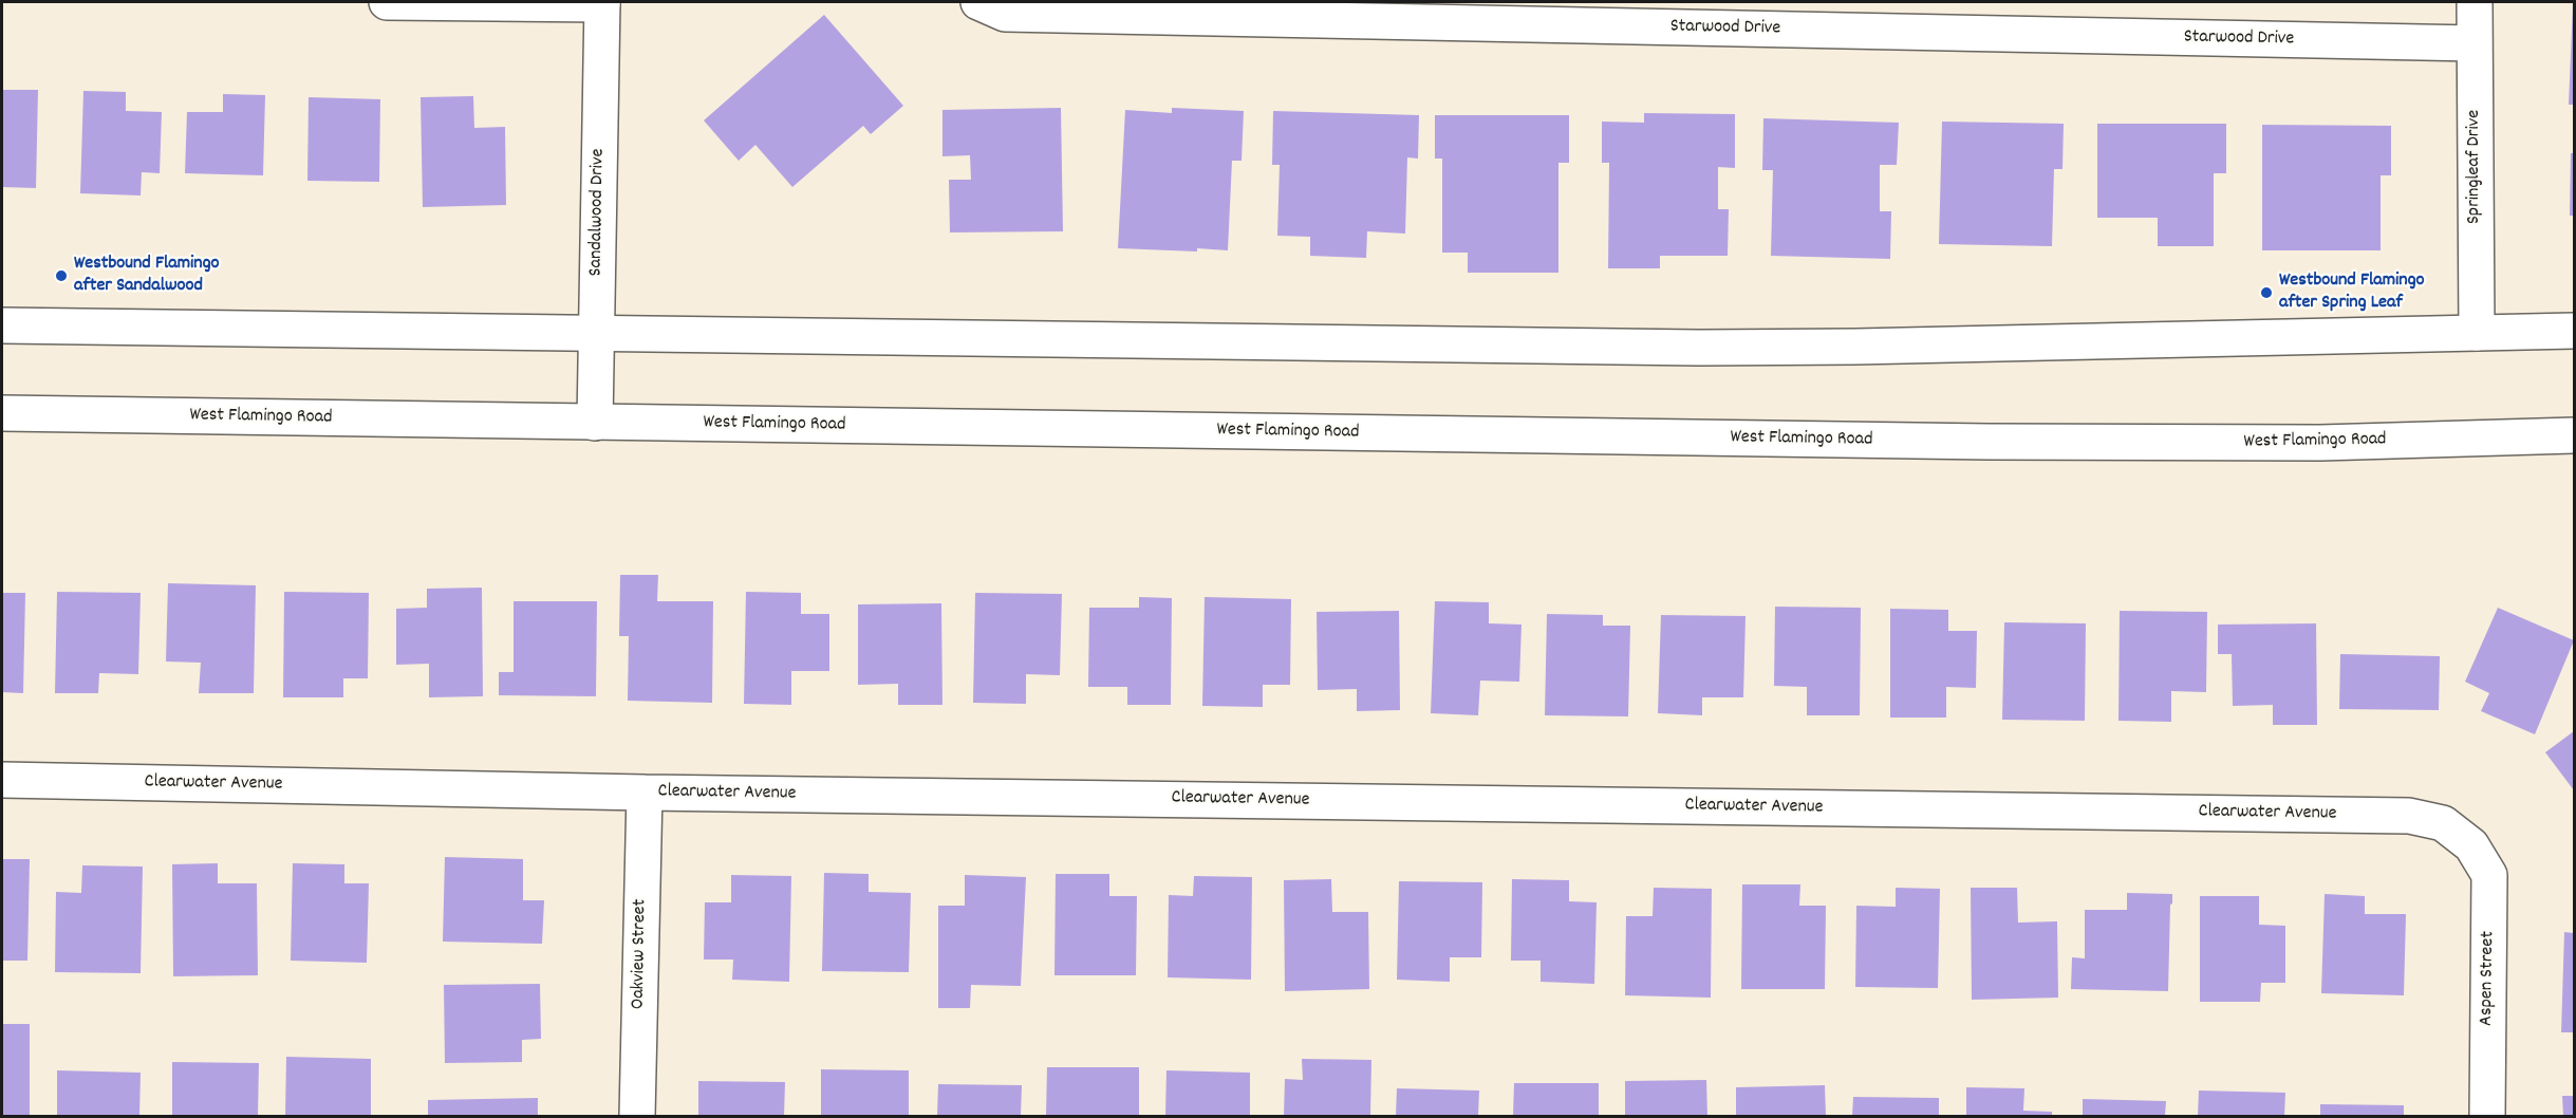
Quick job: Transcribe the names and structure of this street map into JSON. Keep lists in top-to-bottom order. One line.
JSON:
{"streets":{"street":["Starwood Drive","Springleaf Drive","Sandalwood Drive","West Flamingo Road","Clearwater Avenue","Oakview Street","Aspen Street"]},"crossings":[["Starwood Drive","Springleaf Drive"],["Sandalwood Drive","West Flamingo Road"],["Clearwater Avenue","Oakview Street"],["Clearwater Avenue","Aspen Street"]],"places":["Westbound Flamingo after Sandalwood","Westbound Flamingo after Spring Leaf"]}
